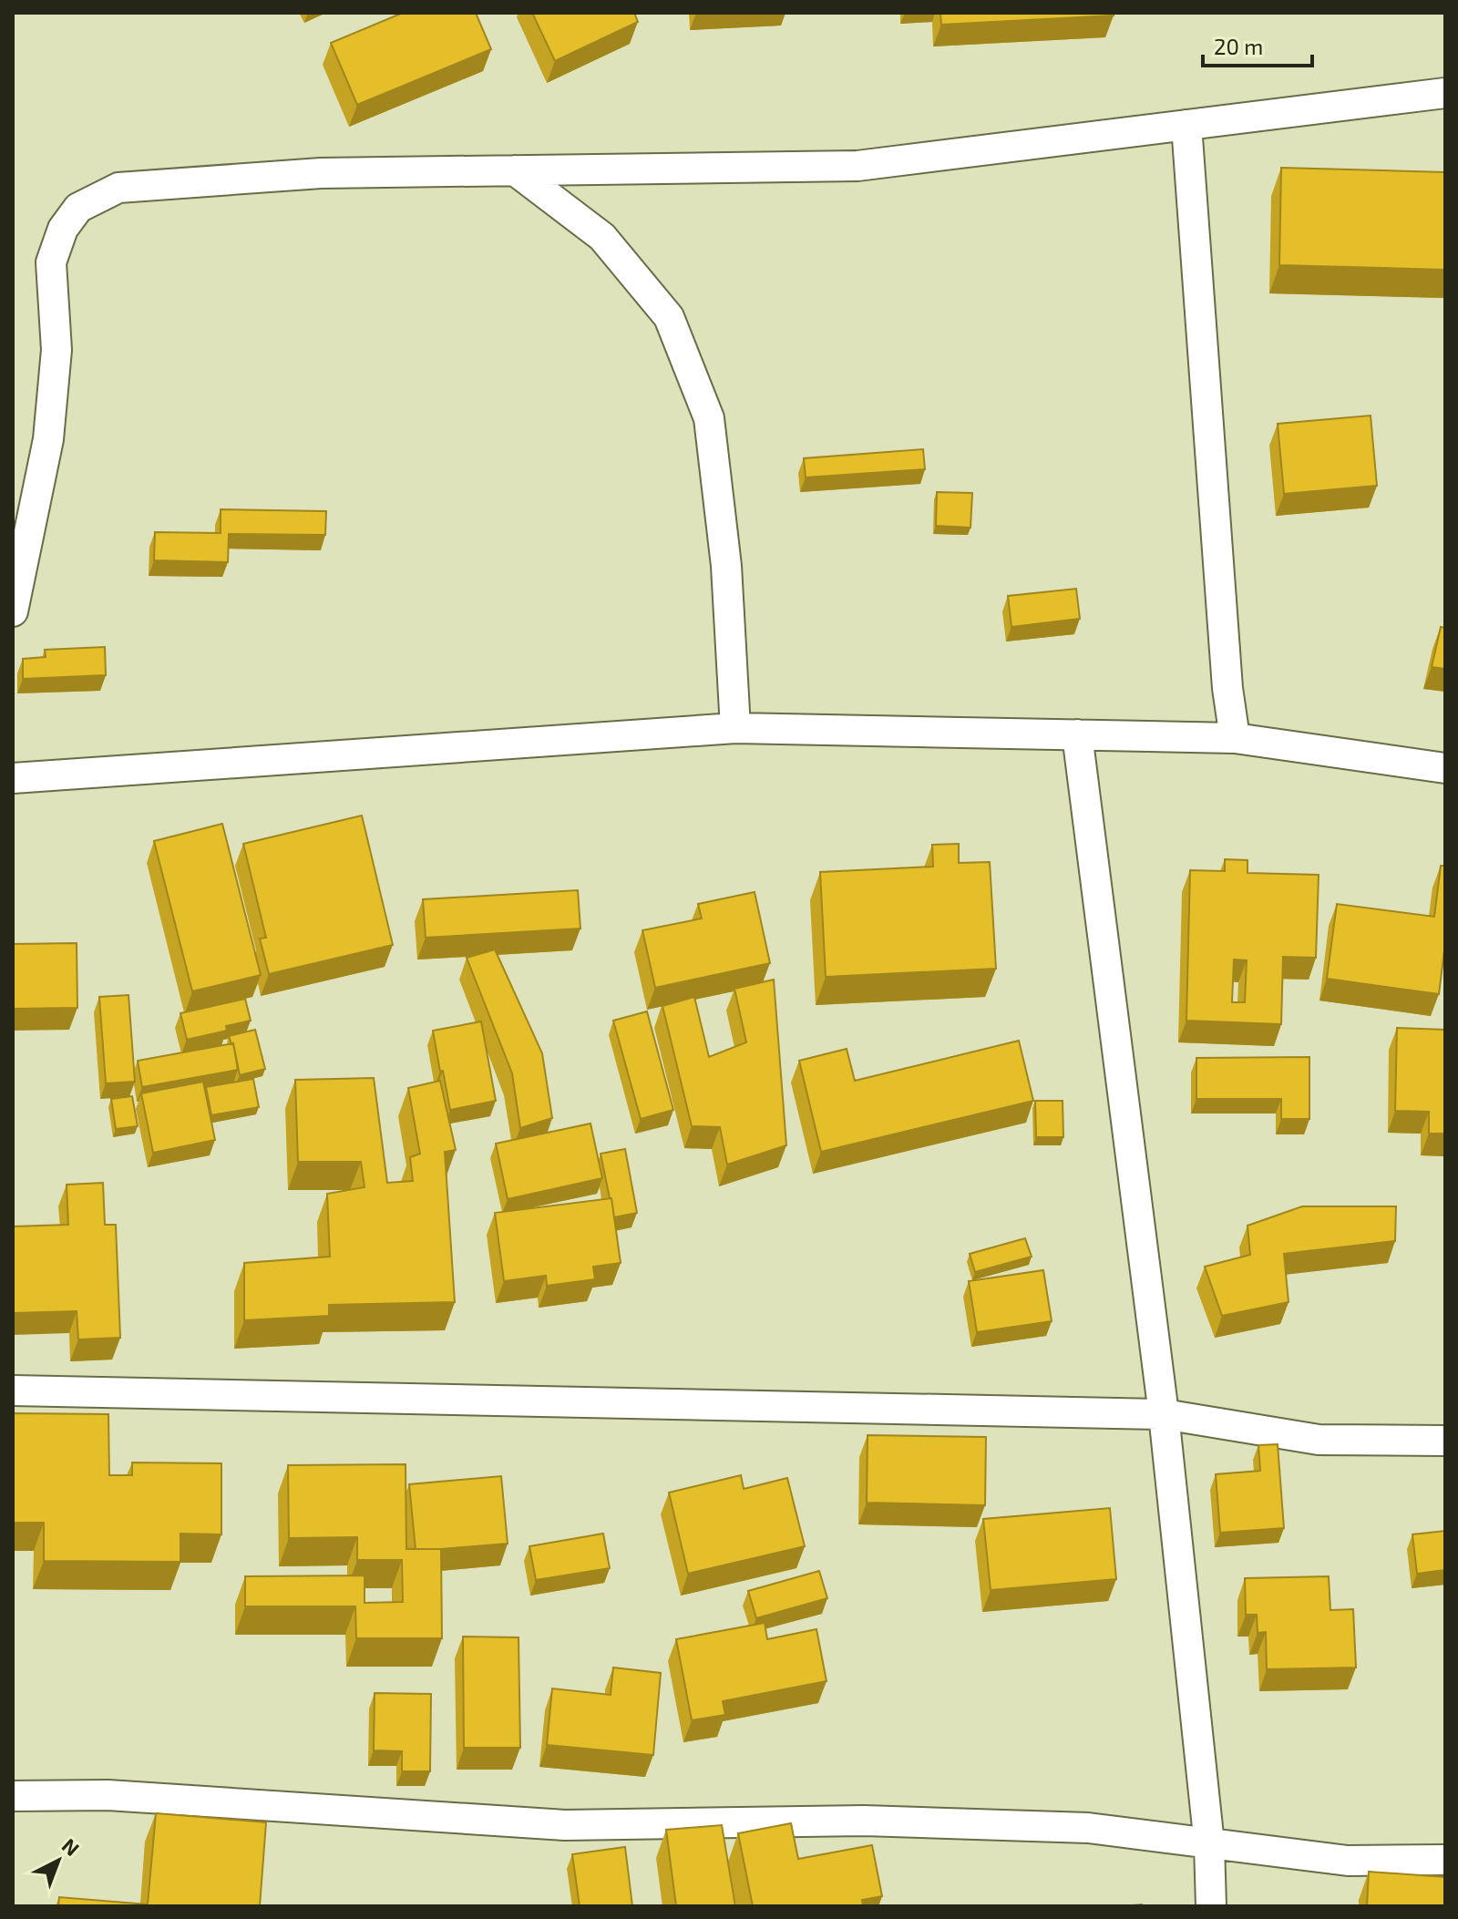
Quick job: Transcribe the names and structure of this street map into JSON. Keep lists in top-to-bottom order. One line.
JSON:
{"scale_bar":"20 m","north":"top right"}
